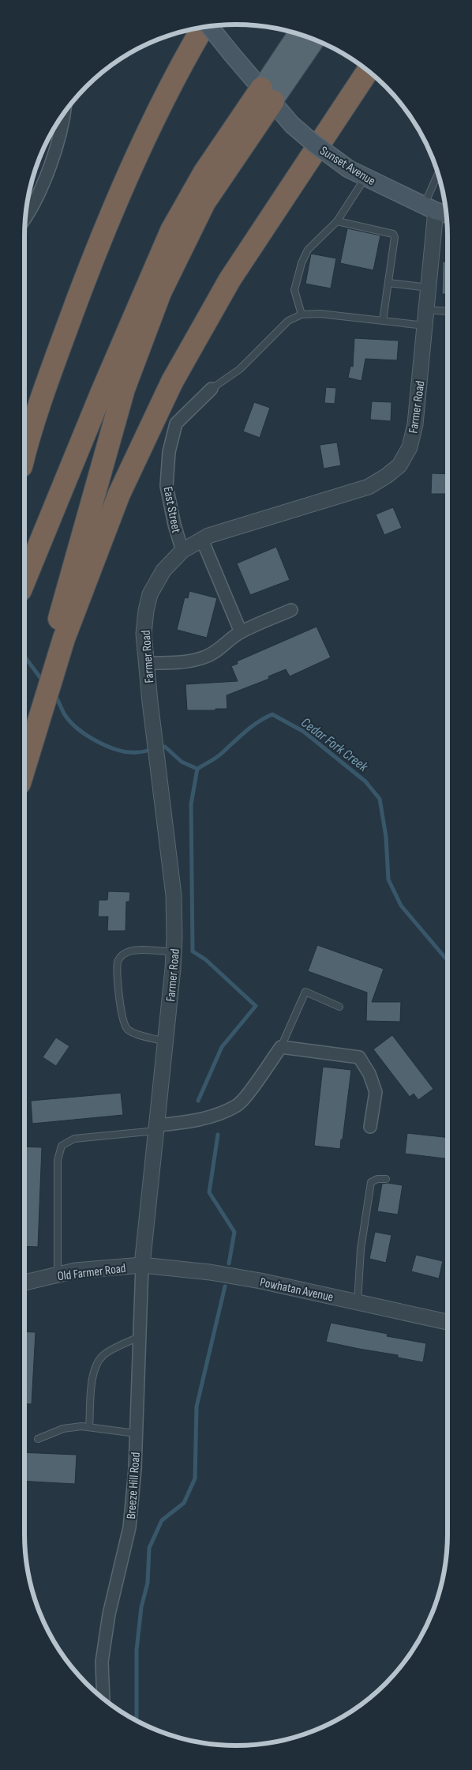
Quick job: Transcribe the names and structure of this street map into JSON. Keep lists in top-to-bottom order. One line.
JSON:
{"streets":{"main road":["Sunset Avenue"],"street":["Farmer Road","East Street","Old Farmer Road","Powhatan Avenue","Breeze Hill Road"]},"crossings":[["Sunset Avenue","Farmer Road"],["Farmer Road","East Street"],["Farmer Road","Old Farmer Road"],["Farmer Road","Powhatan Avenue"],["Farmer Road","Breeze Hill Road"],["Old Farmer Road","Powhatan Avenue"],["Old Farmer Road","Breeze Hill Road"],["Powhatan Avenue","Breeze Hill Road"]],"water":["Cedar Fork Creek"]}
